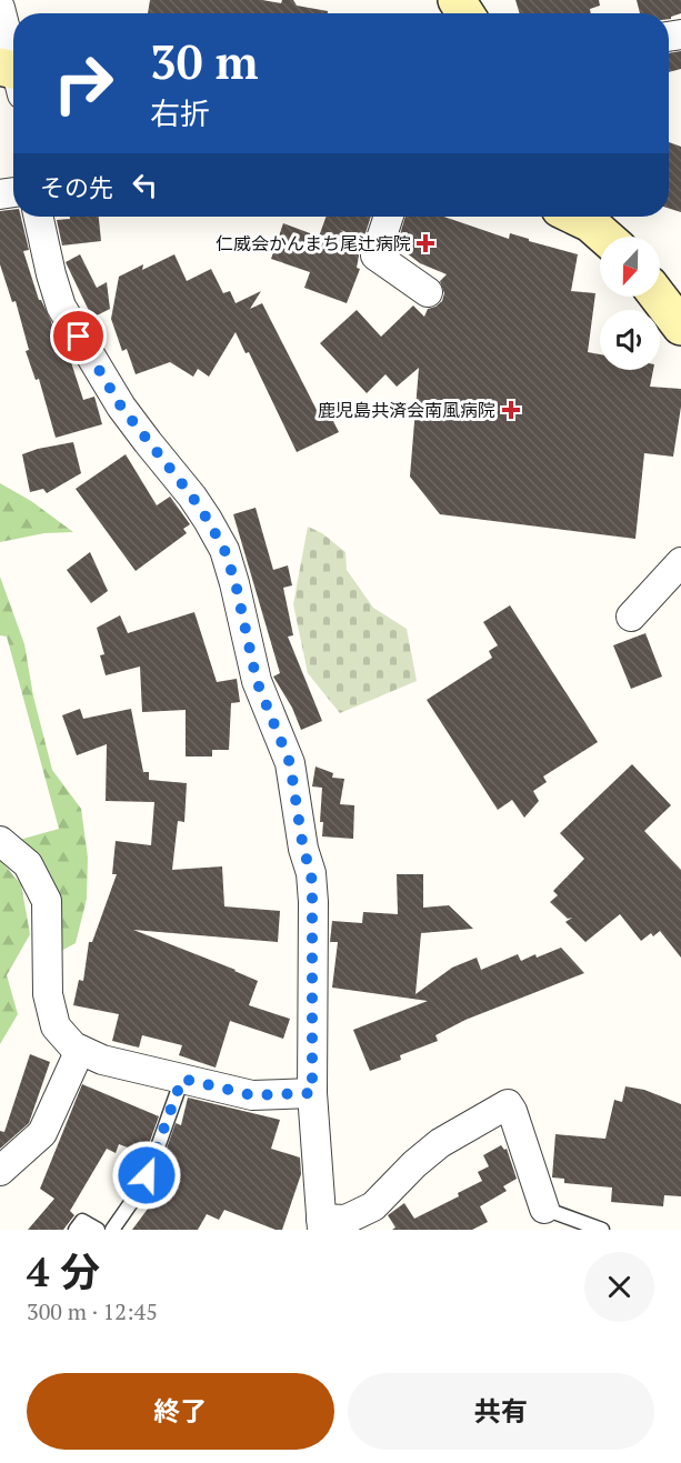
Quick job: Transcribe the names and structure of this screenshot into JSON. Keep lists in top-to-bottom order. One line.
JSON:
{"places":{"health":["仁威会かんまち尾辻病院","鹿児島共済会南風病院"]},"north":"bottom","page":{"turn":["30 m","右折"],"then":"その先","heading":["4 分","300 m · 12:45"],"buttons":["終了","共有"]}}
